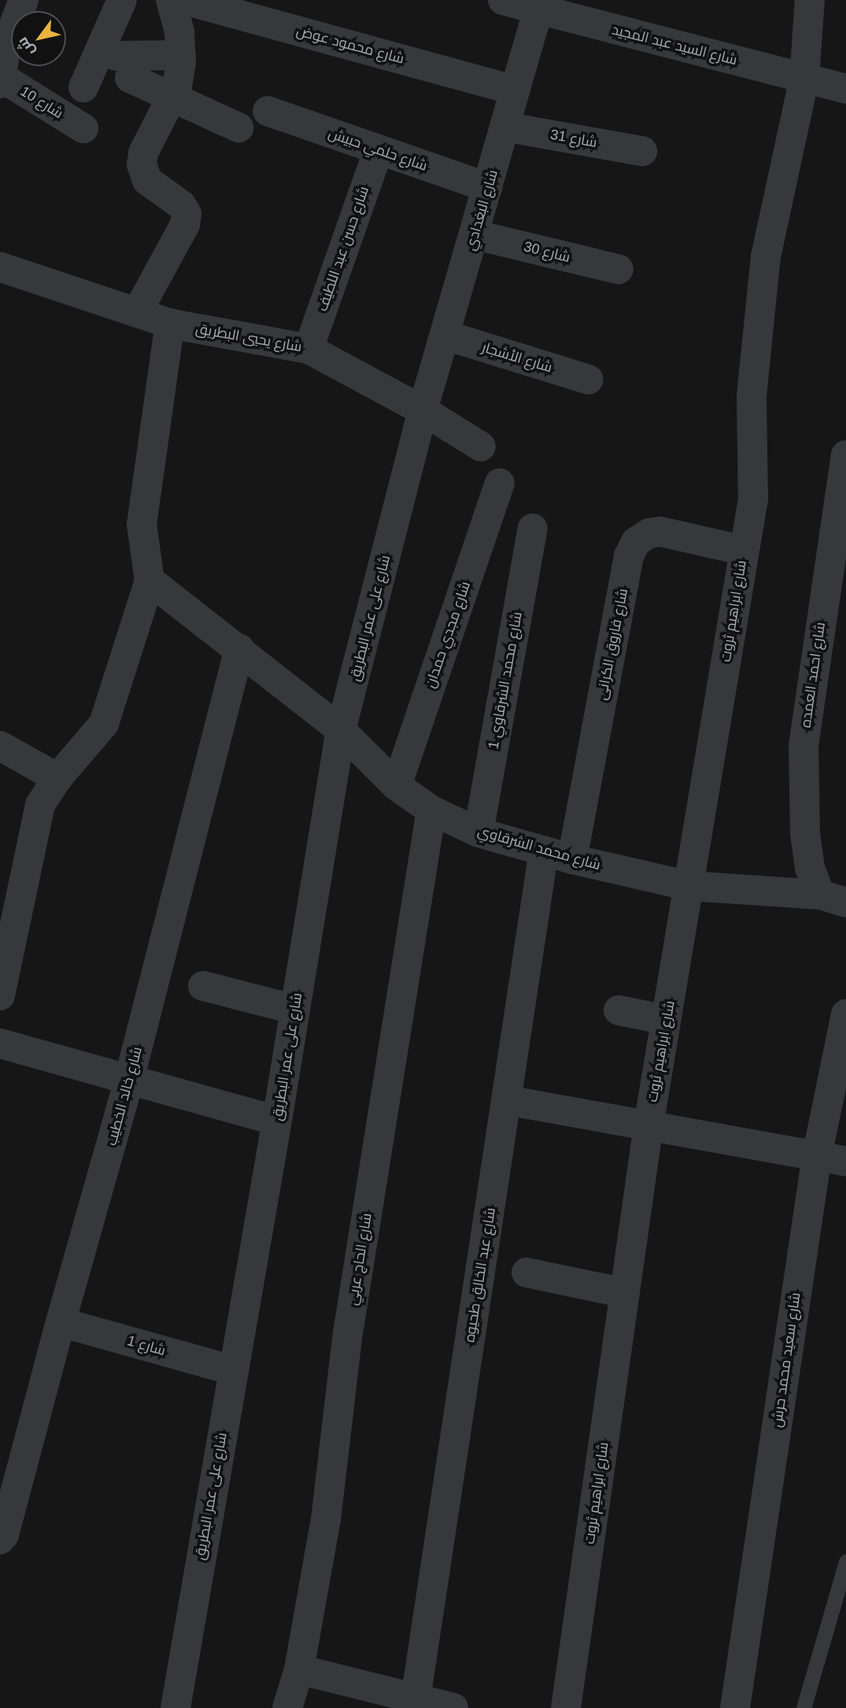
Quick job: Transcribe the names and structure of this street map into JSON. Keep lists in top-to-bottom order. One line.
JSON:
{"streets":{"street":["شارع محمود عوض","شارع السيد عبد المجيد","شارع 10","شارع 31","شارع حلمي حبيش","شارع البغدادي","شارع حسن عبد اللطيف","شارع 30","شارع يحيي البطريق","شارع الأشجار","شارع ابراهيم ثروت","شارع على عمر البطريق","شارع مجدي حمدان","شارع فاروق الكرانى","شارع احمد العمده","شارع محمد الشرقاوي 1","شارع محمد الشرقاوي","شارع خالد الخطيب","شارع الحاج عربي","شارع عبد الخالق طحيوه","شارع 1","شارع سعيد محمد حرش"]},"crossings":[["شارع محمود عوض","شارع البغدادي"],["شارع السيد عبد المجيد","شارع البغدادي"],["شارع السيد عبد المجيد","شارع ابراهيم ثروت"],["شارع 31","شارع البغدادي"],["شارع حلمي حبيش","شارع البغدادي"],["شارع حلمي حبيش","شارع حسن عبد اللطيف"],["شارع البغدادي","شارع 30"],["شارع البغدادي","شارع يحيي البطريق"],["شارع البغدادي","شارع الأشجار"],["شارع البغدادي","شارع على عمر البطريق"],["شارع حسن عبد اللطيف","شارع يحيي البطريق"],["شارع يحيي البطريق","شارع على عمر البطريق"],["شارع ابراهيم ثروت","شارع فاروق الكرانى"],["شارع ابراهيم ثروت","شارع محمد الشرقاوي"],["شارع على عمر البطريق","شارع محمد الشرقاوي"],["شارع على عمر البطريق","شارع 1"],["شارع مجدي حمدان","شارع محمد الشرقاوي"],["شارع فاروق الكرانى","شارع محمد الشرقاوي"],["شارع احمد العمده","شارع محمد الشرقاوي"],["شارع محمد الشرقاوي 1","شارع محمد الشرقاوي"],["شارع محمد الشرقاوي","شارع خالد الخطيب"],["شارع محمد الشرقاوي","شارع الحاج عربي"],["شارع محمد الشرقاوي","شارع عبد الخالق طحيوه"],["شارع خالد الخطيب","شارع 1"]],"north":"bottom left"}
